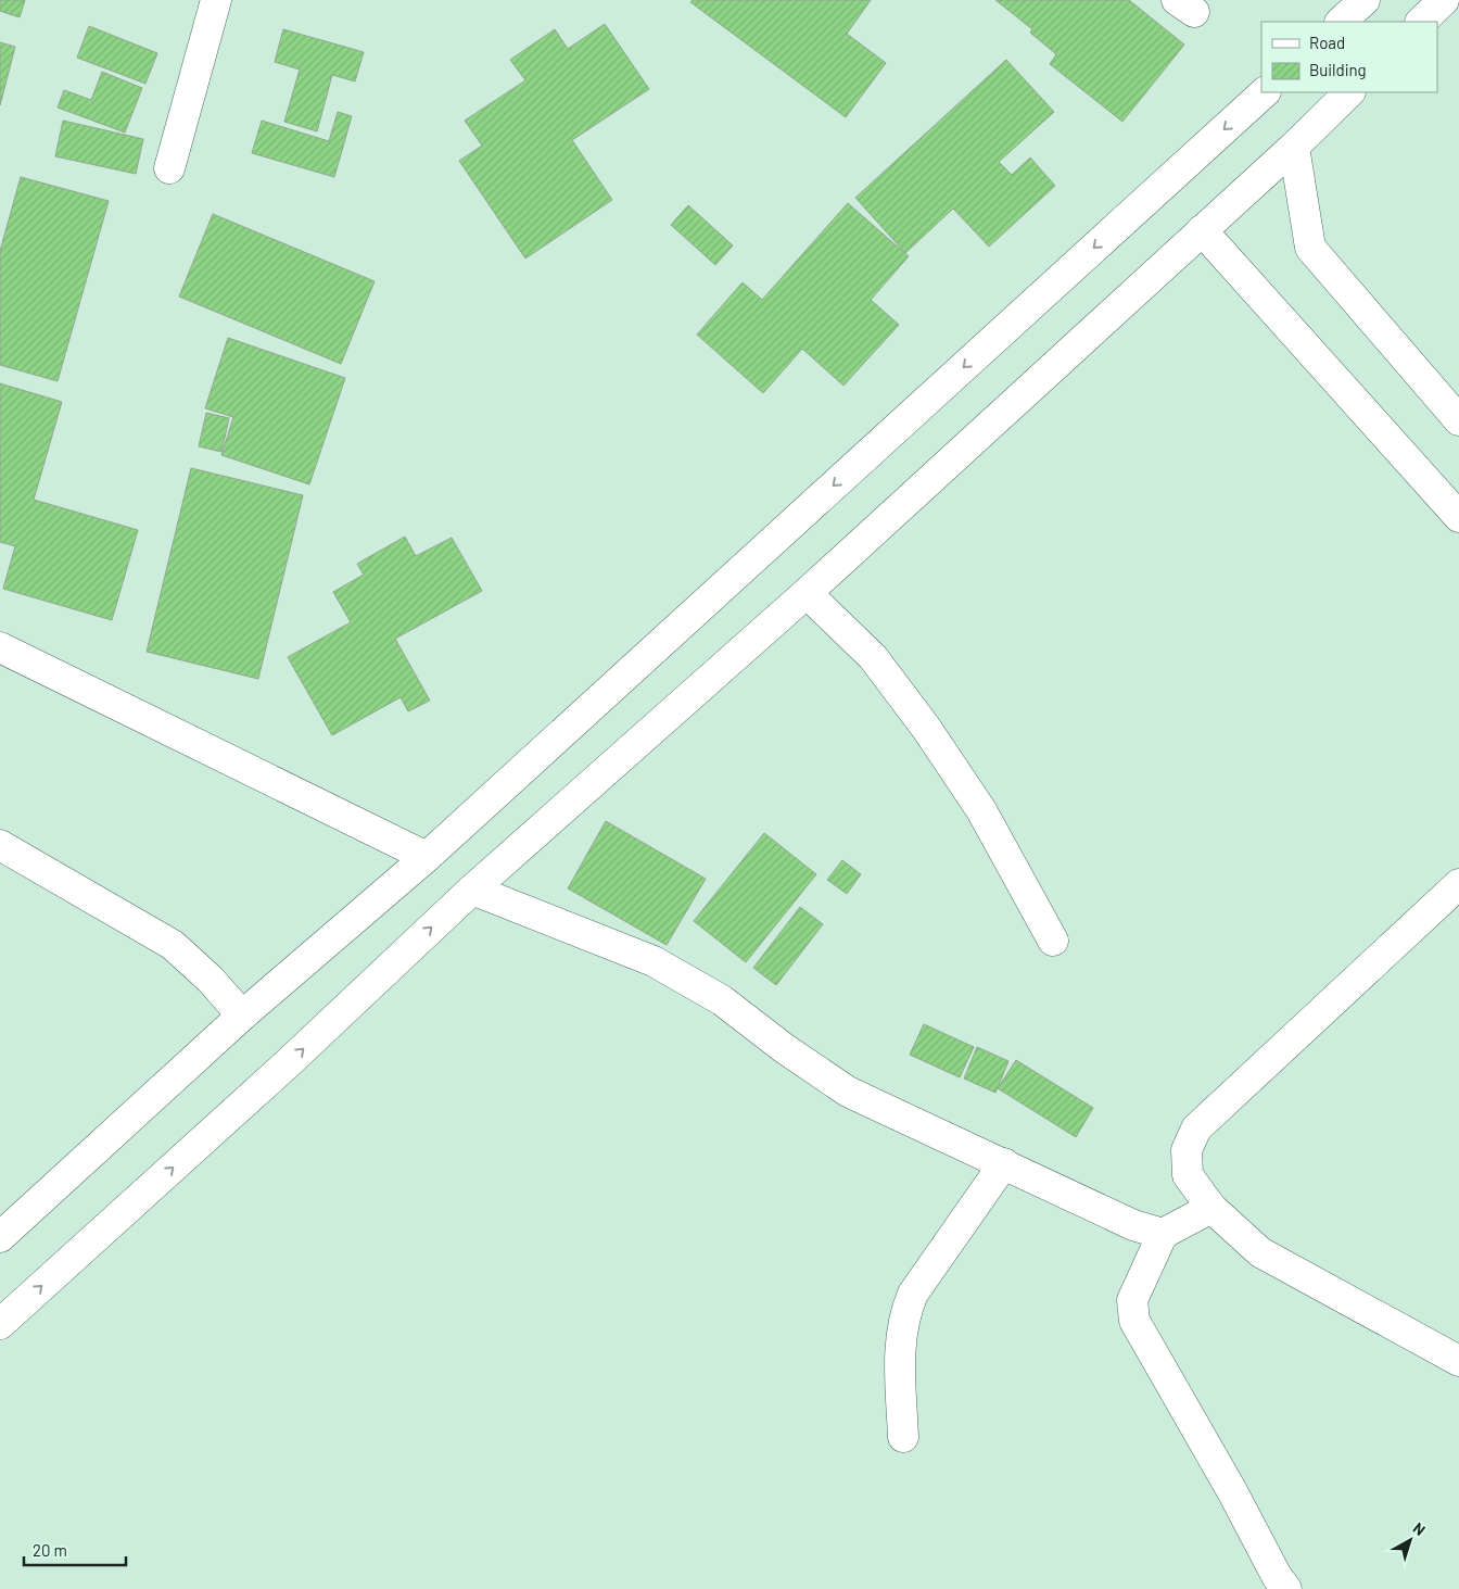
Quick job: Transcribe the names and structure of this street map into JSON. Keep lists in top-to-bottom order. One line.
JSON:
{"legend":["Road","Building"],"scale_bar":"20 m","north":"top right"}
